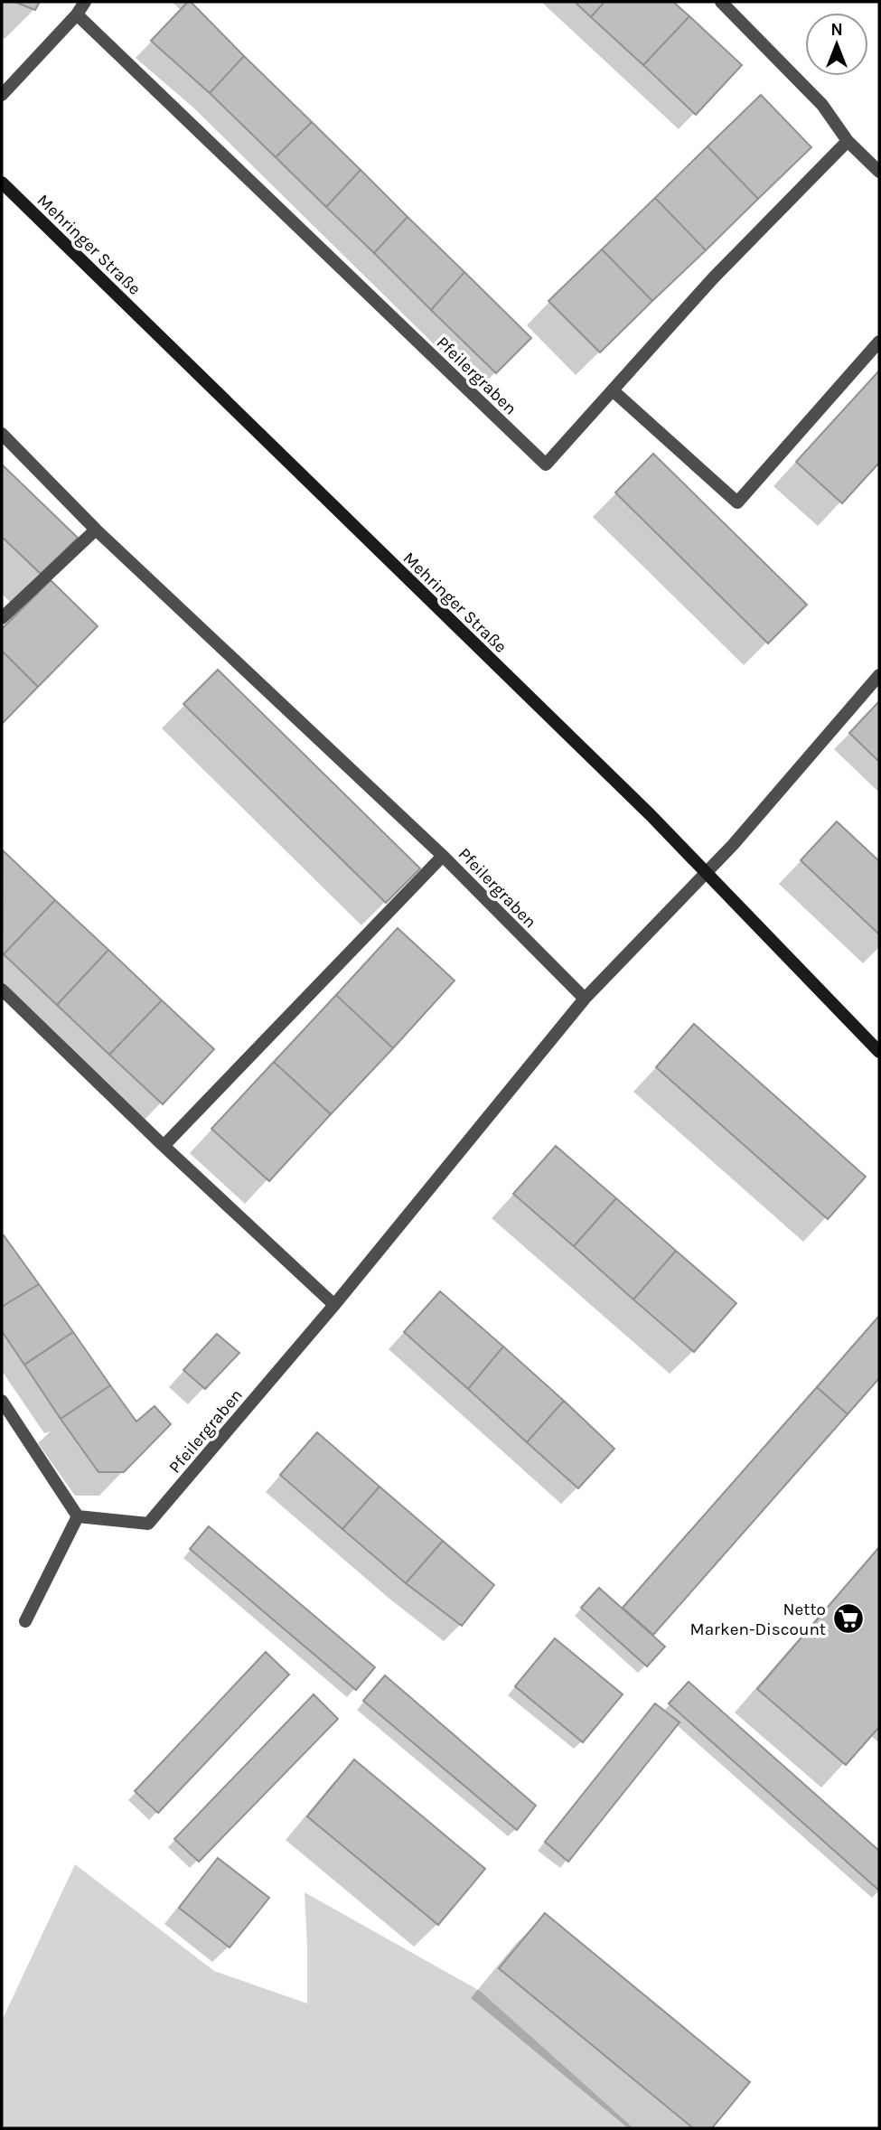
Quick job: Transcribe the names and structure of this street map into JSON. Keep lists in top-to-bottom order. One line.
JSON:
{"streets":{"main road":["Mehringer Straße"],"street":["Pfeilergraben"]},"crossings":[["Mehringer Straße","Pfeilergraben"]],"places":{"supermarket":["Netto Marken-Discount"]},"north":"top"}
